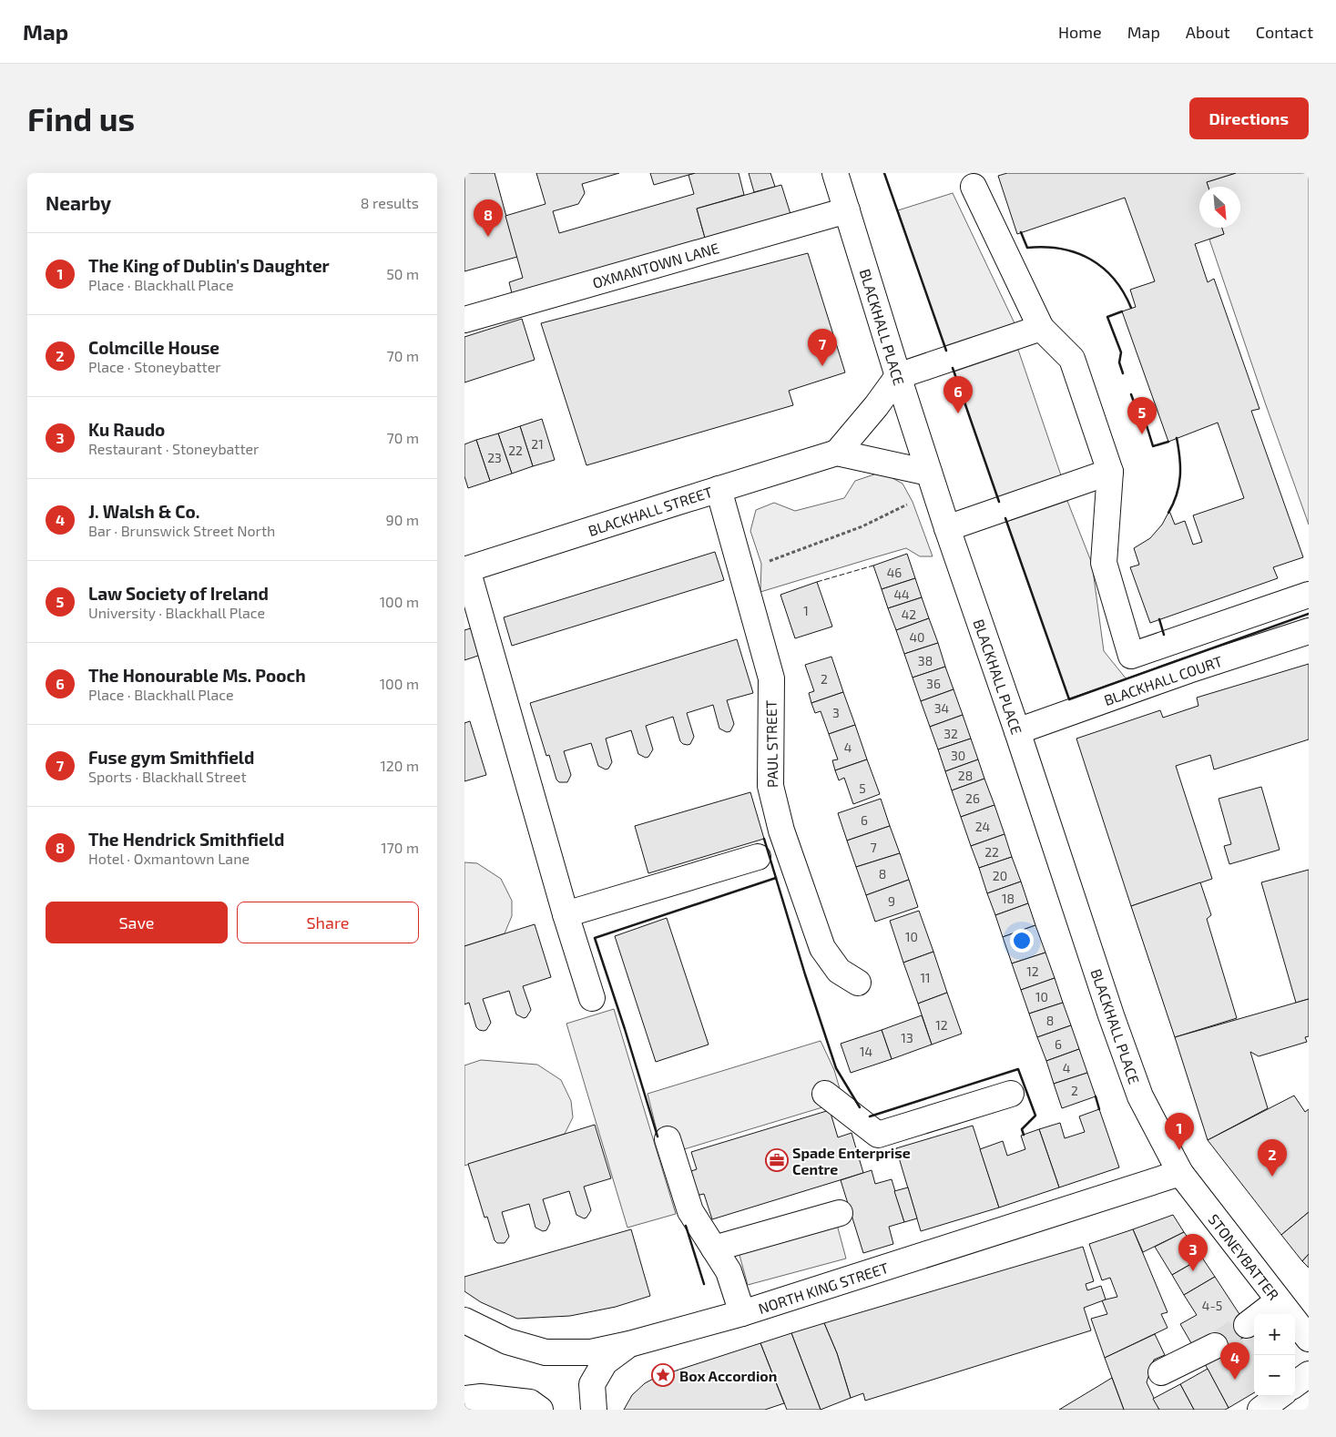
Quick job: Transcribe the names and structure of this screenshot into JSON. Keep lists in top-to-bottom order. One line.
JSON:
{"streets":{"street":["OXMANTOWN LANE","BLACKHALL PLACE","BLACKHALL STREET","BLACKHALL COURT","PAUL STREET","STONEYBATTER","NORTH KING STREET"]},"crossings":[["OXMANTOWN LANE","BLACKHALL PLACE"],["BLACKHALL PLACE","BLACKHALL STREET"],["BLACKHALL PLACE","BLACKHALL COURT"],["BLACKHALL PLACE","STONEYBATTER"],["BLACKHALL PLACE","NORTH KING STREET"],["BLACKHALL STREET","PAUL STREET"],["STONEYBATTER","NORTH KING STREET"]],"places":{"office":["Spade Enterprise Centre"],"place":["Box Accordion"]},"house_numbers":["21","22","23","46","44","1","42","40","38","2","36","34","3","32","4","30","28","5","26","6","24","7","22","8","20","18","9","10","12","11","10","8","12","13","6","14","4","2","4-5"],"north":"bottom right","page":{"header":"Map","nav":["Home","Map","About","Contact"],"buttons":["Directions",["Save","Share"]],"title":"Find us","heading":["Nearby","8 results"],"pins":["8","7","6","5","1","2","3","4"],"list":[{"mark":"1","name":"The King of Dublin's Daughter","note":"Place · Blackhall Place","value":"50 m"},{"mark":"2","name":"Colmcille House","note":"Place · Stoneybatter","value":"70 m"},{"mark":"3","name":"Ku Raudo","note":"Restaurant · Stoneybatter","value":"70 m"},{"mark":"4","name":"J. Walsh & Co.","note":"Bar · Brunswick Street North","value":"90 m"},{"mark":"5","name":"Law Society of Ireland","note":"University · Blackhall Place","value":"100 m"},{"mark":"6","name":"The Honourable Ms. Pooch","note":"Place · Blackhall Place","value":"100 m"},{"mark":"7","name":"Fuse gym Smithfield","note":"Sports · Blackhall Street","value":"120 m"},{"mark":"8","name":"The Hendrick Smithfield","note":"Hotel · Oxmantown Lane","value":"170 m"}],"map_buttons":["+","−"]}}
